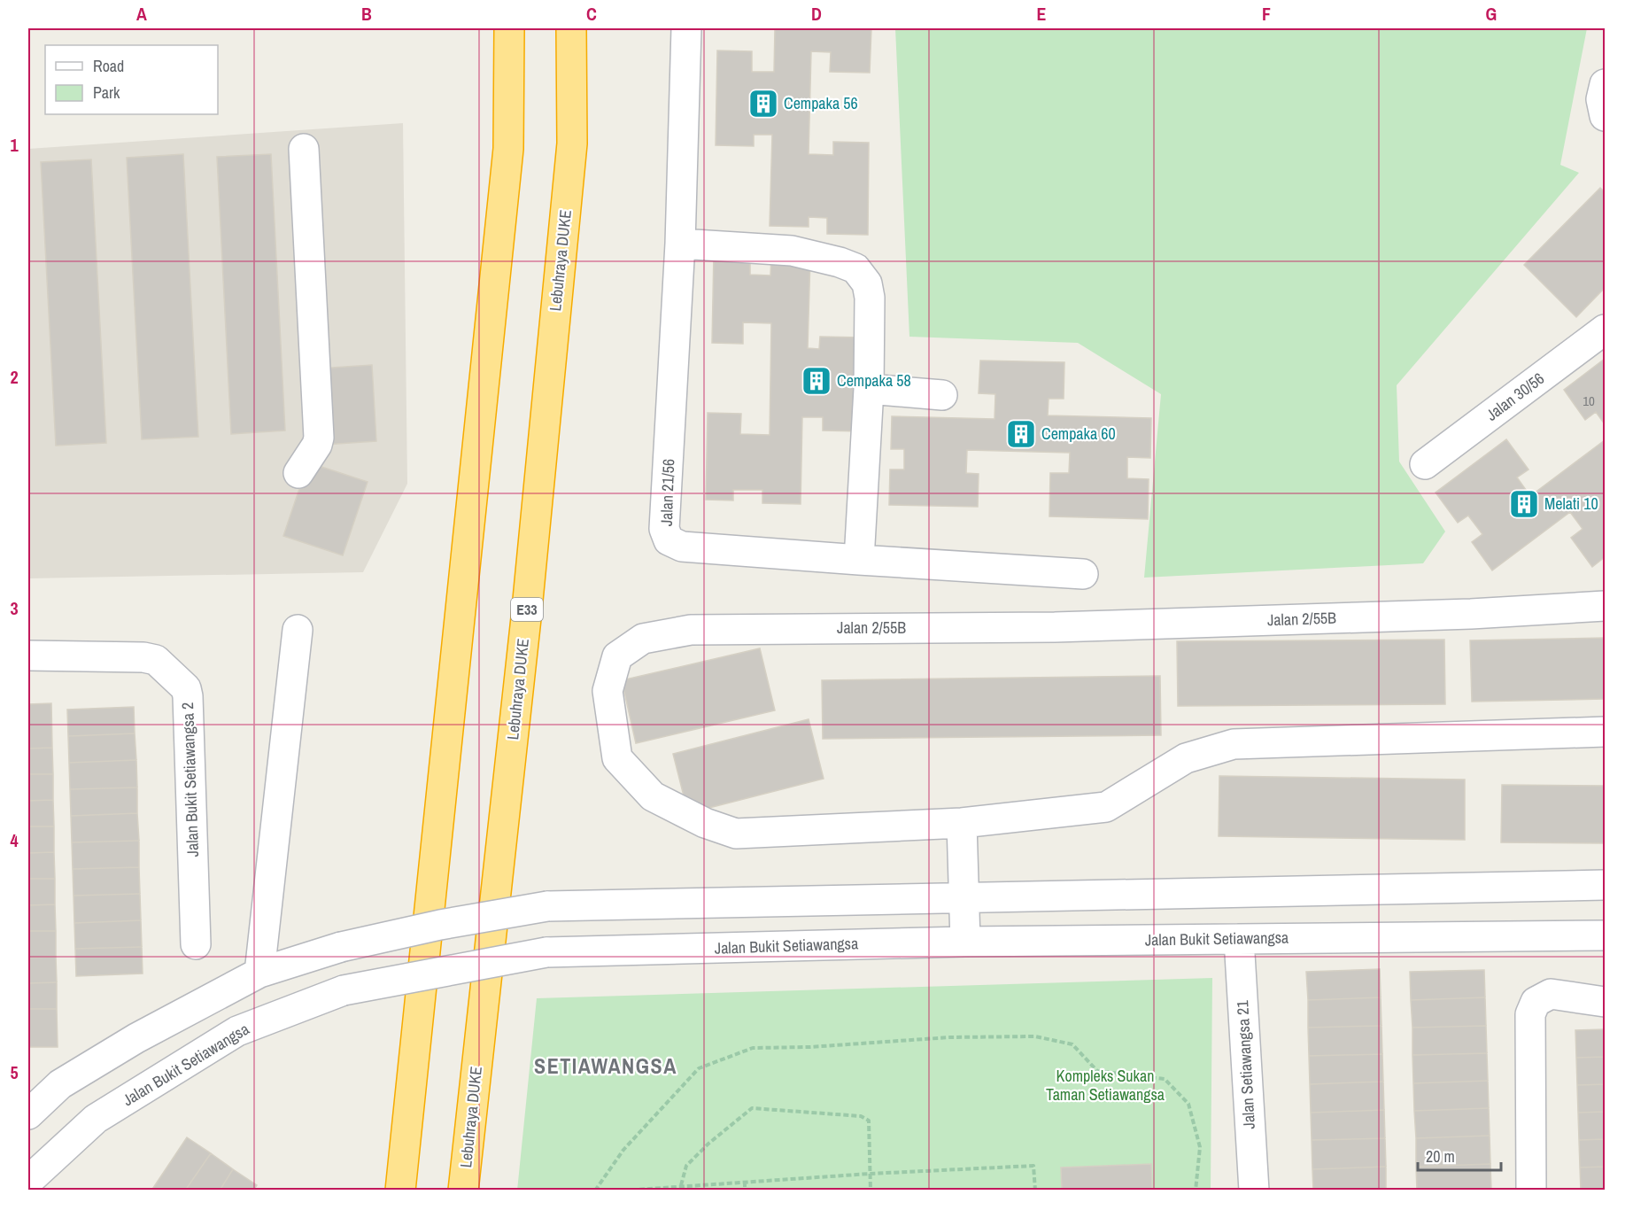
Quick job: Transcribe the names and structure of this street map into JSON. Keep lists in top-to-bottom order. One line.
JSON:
{"streets":{"highway":["Lebuhraya DUKE","E33"],"street":["Jalan 30/56","Jalan 21/56","Jalan 2/55B","Jalan Bukit Setiawangsa 2","Jalan Bukit Setiawangsa","Jalan Setiawangsa 21"]},"crossings":[["Jalan Bukit Setiawangsa","Jalan Setiawangsa 21"]],"districts":["SETIAWANGSA"],"parks":["Kompleks Sukan Taman Setiawangsa"],"places":{"building":["Cempaka 56","Cempaka 58","Cempaka 60","Melati 10"]},"house_numbers":["10"],"legend":["Road","Park"],"scale_bar":"20 m","grid":{"columns":["A","B","C","D","E","F","G"],"rows":["1","2","3","4","5"]}}
